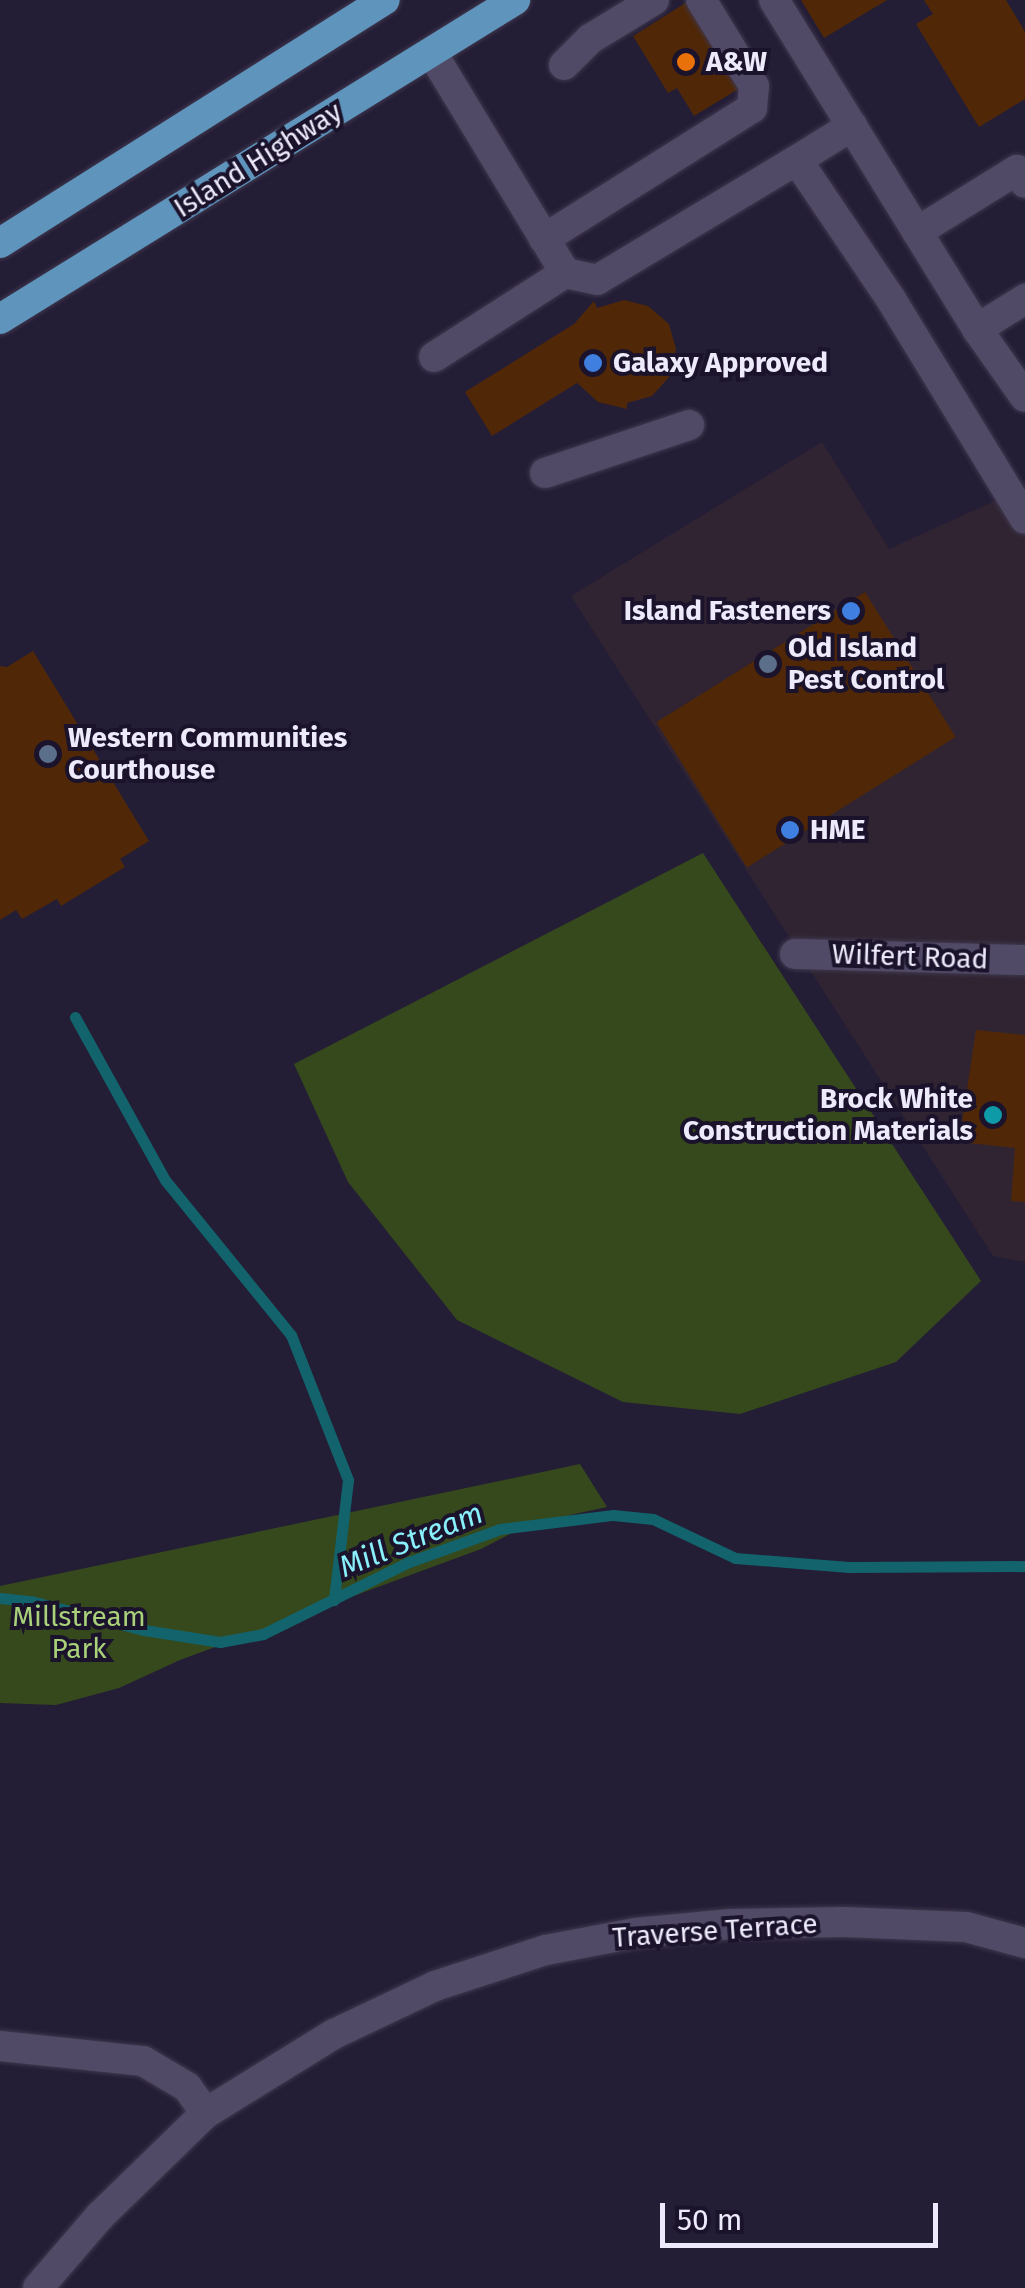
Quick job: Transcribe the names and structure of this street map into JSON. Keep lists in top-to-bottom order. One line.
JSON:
{"streets":{"main road":["Island Highway"],"street":["Wilfert Road","Traverse Terrace"]},"water":["Mill Stream"],"parks":["Millstream Park"],"places":["A&W","Galaxy Approved","Island Fasteners","Old Island Pest Control","Western Communities Courthouse","HME","Brock White Construction Materials"],"scale_bar":"50 m"}
